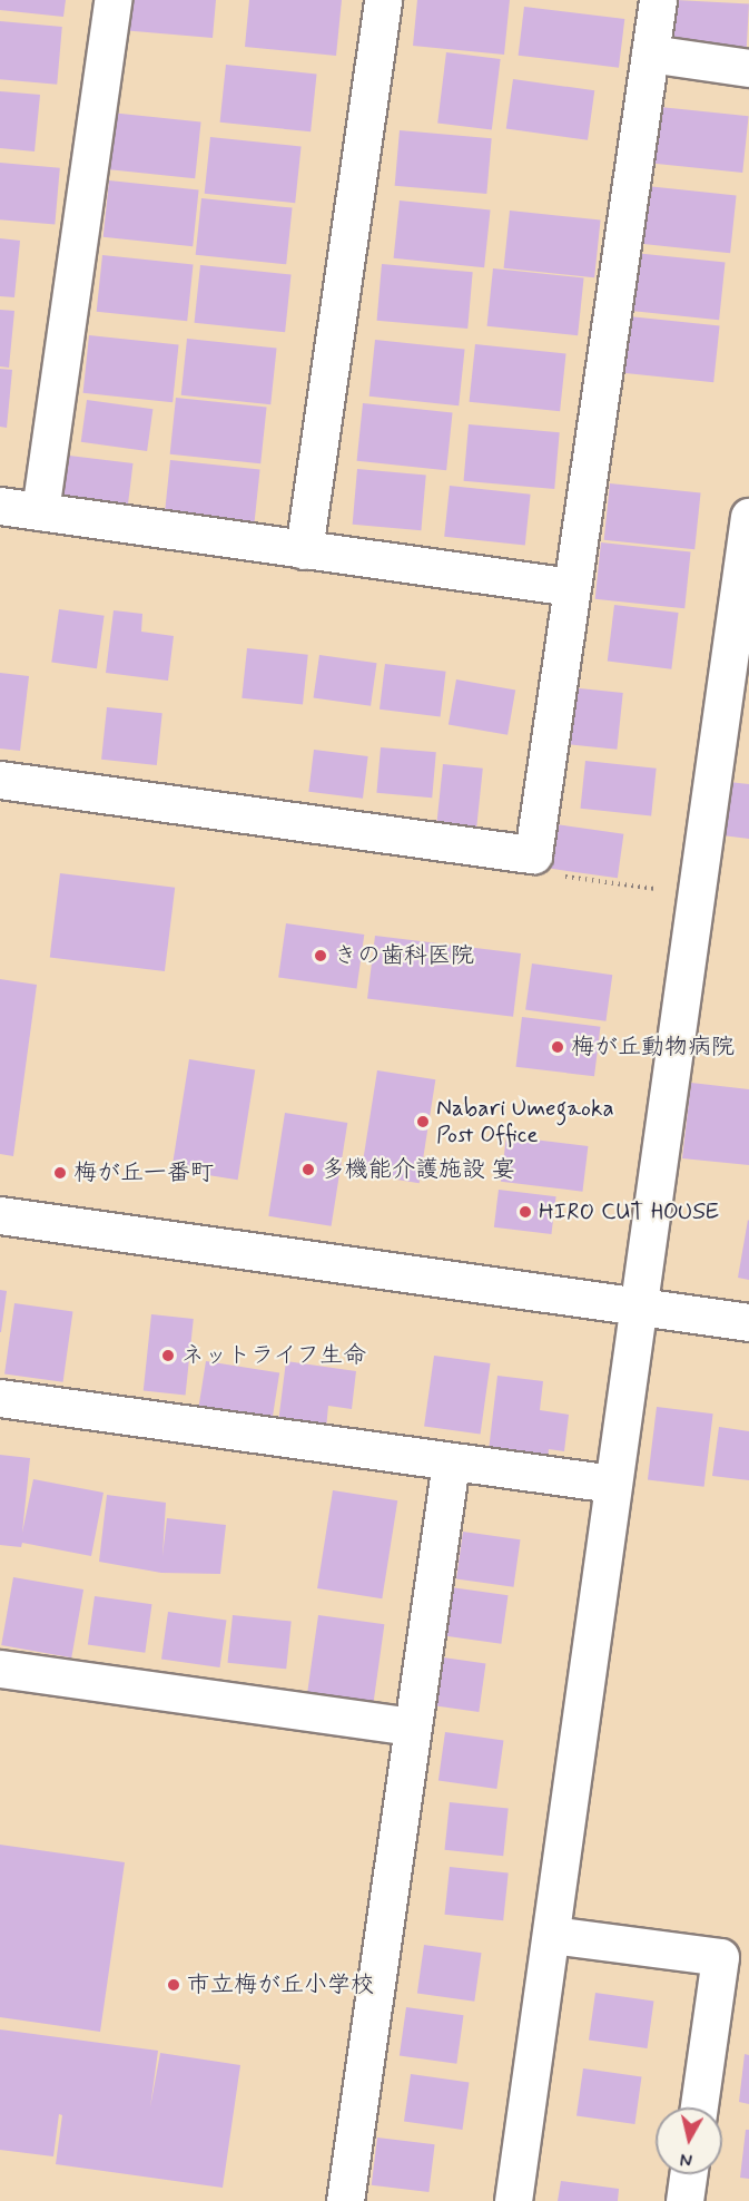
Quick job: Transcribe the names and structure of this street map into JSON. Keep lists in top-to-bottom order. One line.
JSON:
{"places":["きの歯科医院","梅が丘動物病院","Nabari Umegaoka Post Office","多機能介護施設 宴","梅が丘一番町","HIRO CUT HOUSE","ネットライフ生命","市立梅が丘小学校"],"north":"bottom"}
